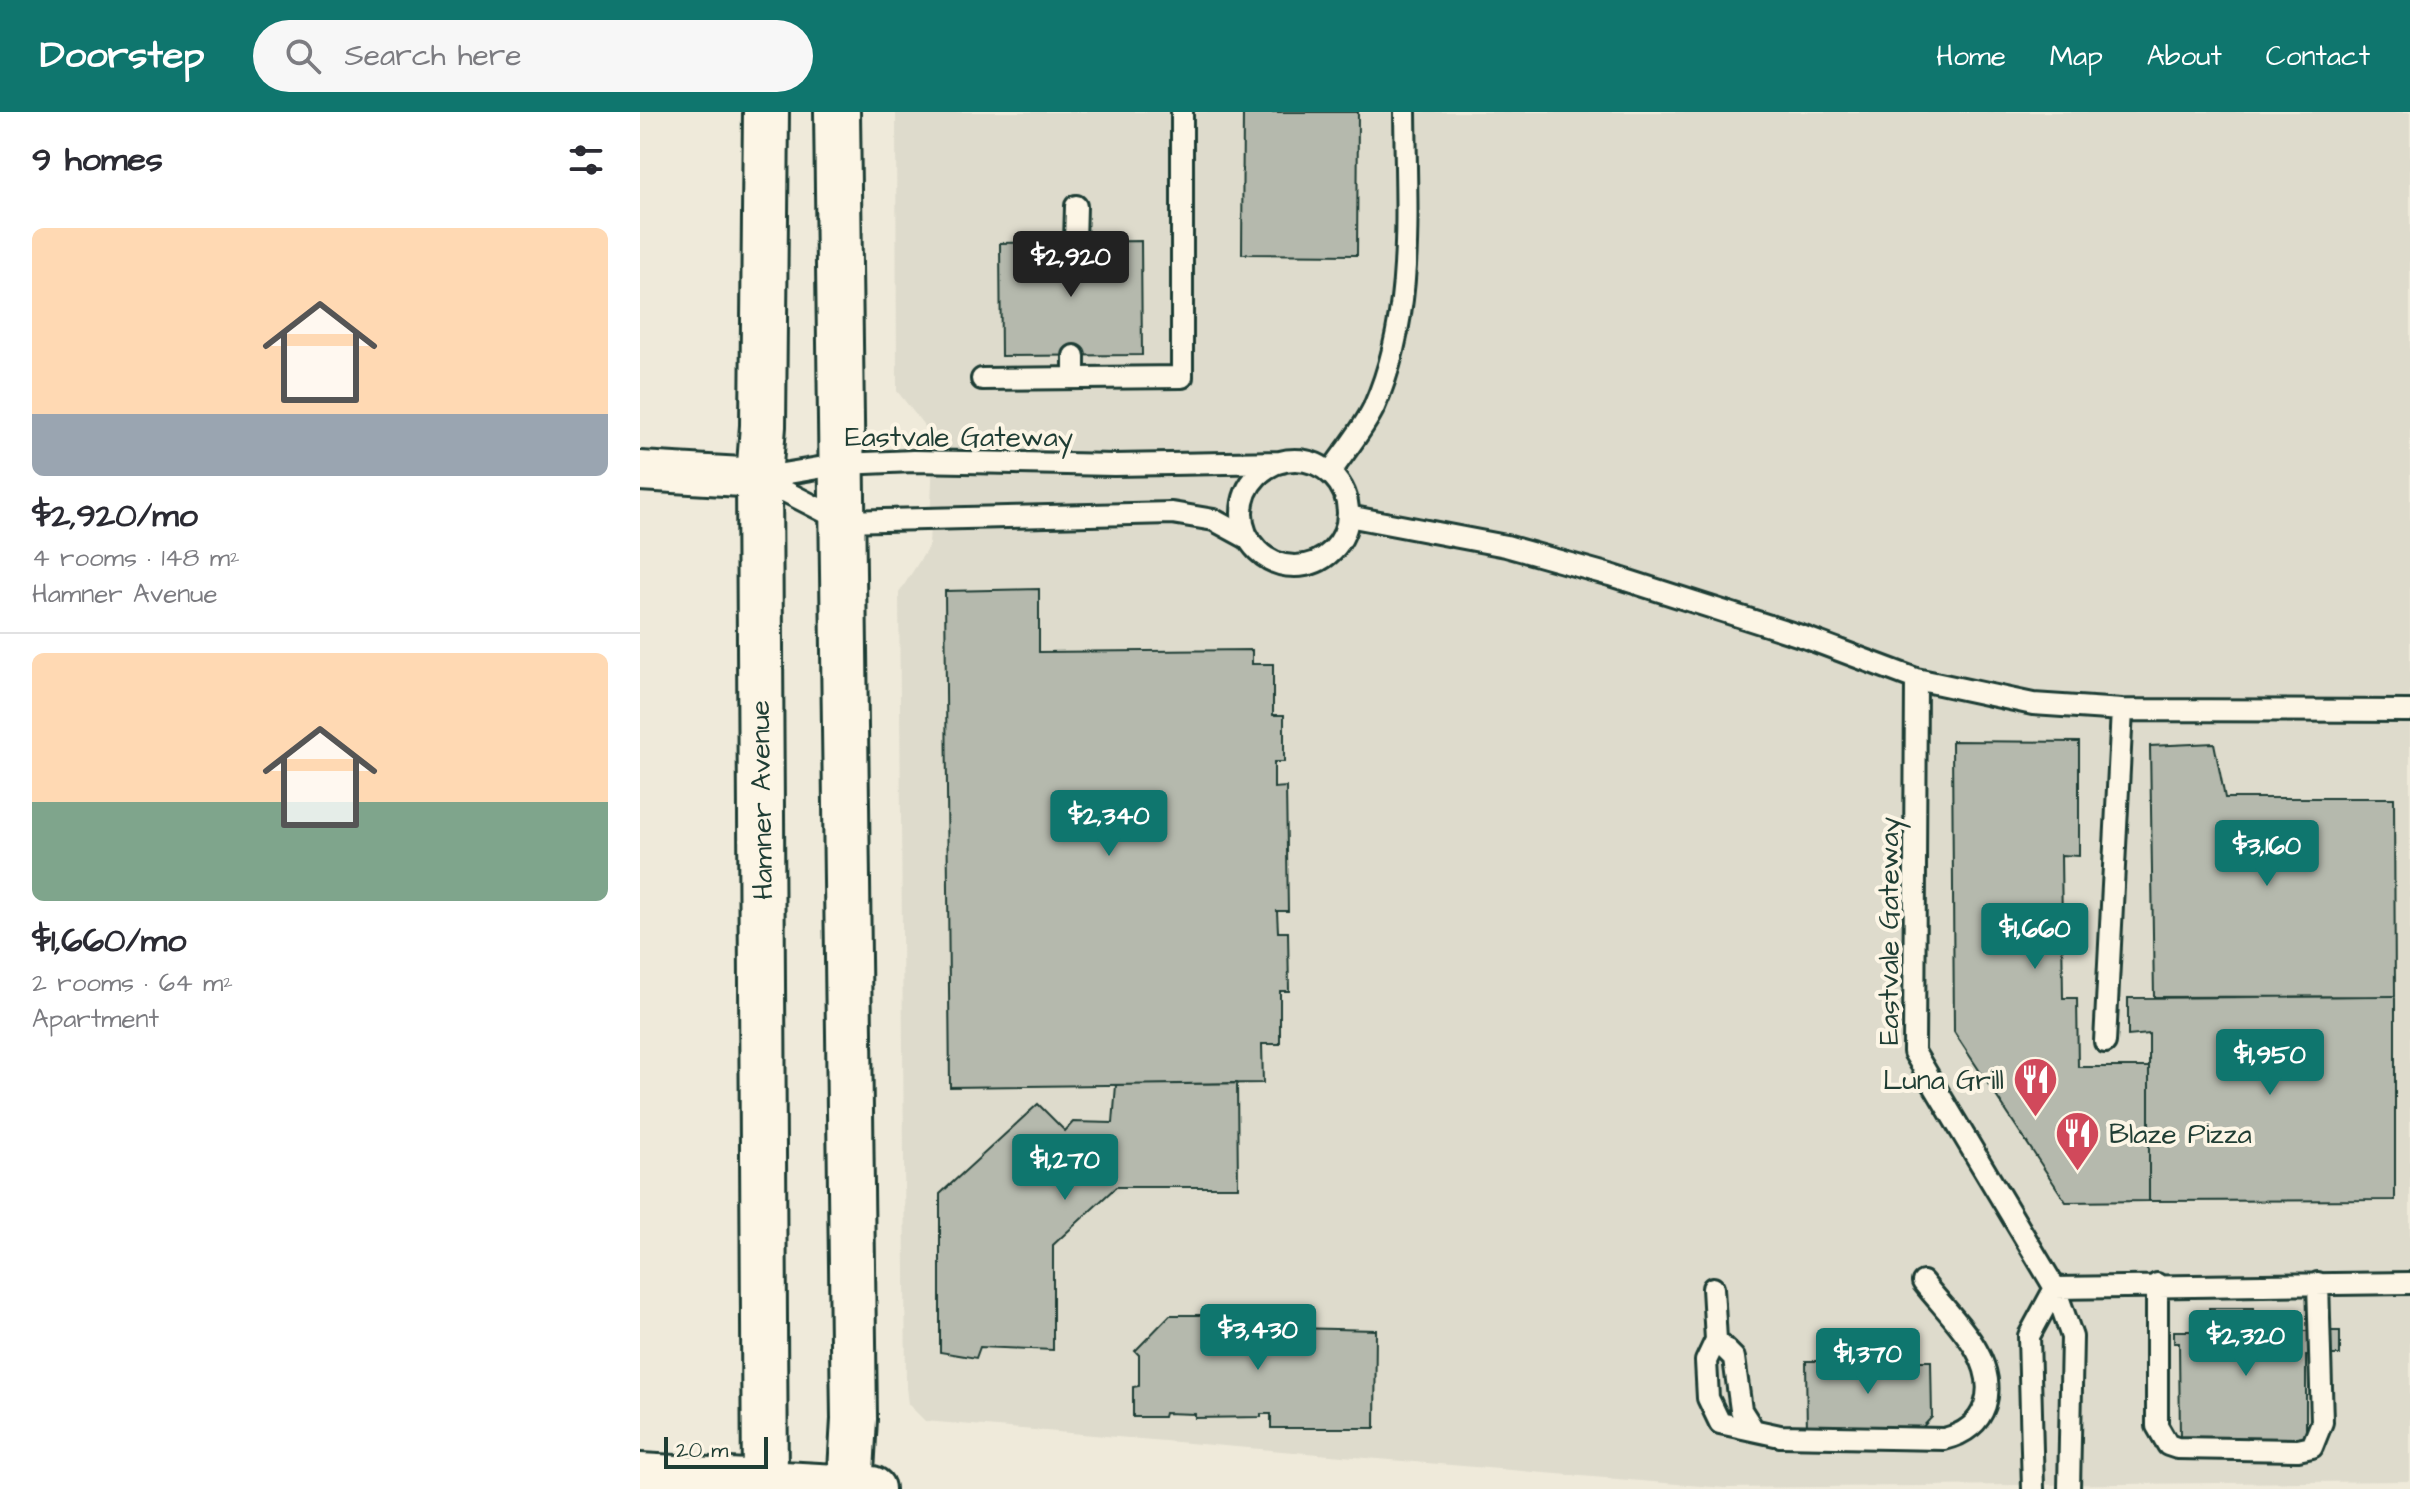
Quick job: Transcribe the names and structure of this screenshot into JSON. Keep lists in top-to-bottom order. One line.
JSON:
{"streets":{"main road":["Hamner Avenue"],"lane":["Eastvale Gateway"]},"crossings":[["Eastvale Gateway","Hamner Avenue"]],"places":{"restaurant":["Luna Grill","Blaze Pizza"]},"scale_bar":"20 m","page":{"header":"Doorstep","search":"Search here","nav":["Home","Map","About","Contact"],"heading":"9 homes","list":[{"name":"$2,920/mo","note":"4 rooms · 148 m² · Hamner Avenue"},{"name":"$1,660/mo","note":"2 rooms · 64 m² · Apartment"}],"price":["$2,920","$2,340","$3,160","$1,660","$1,950","$1,270","$3,430","$2,320","$1,370"],"scale":"20 m"}}
